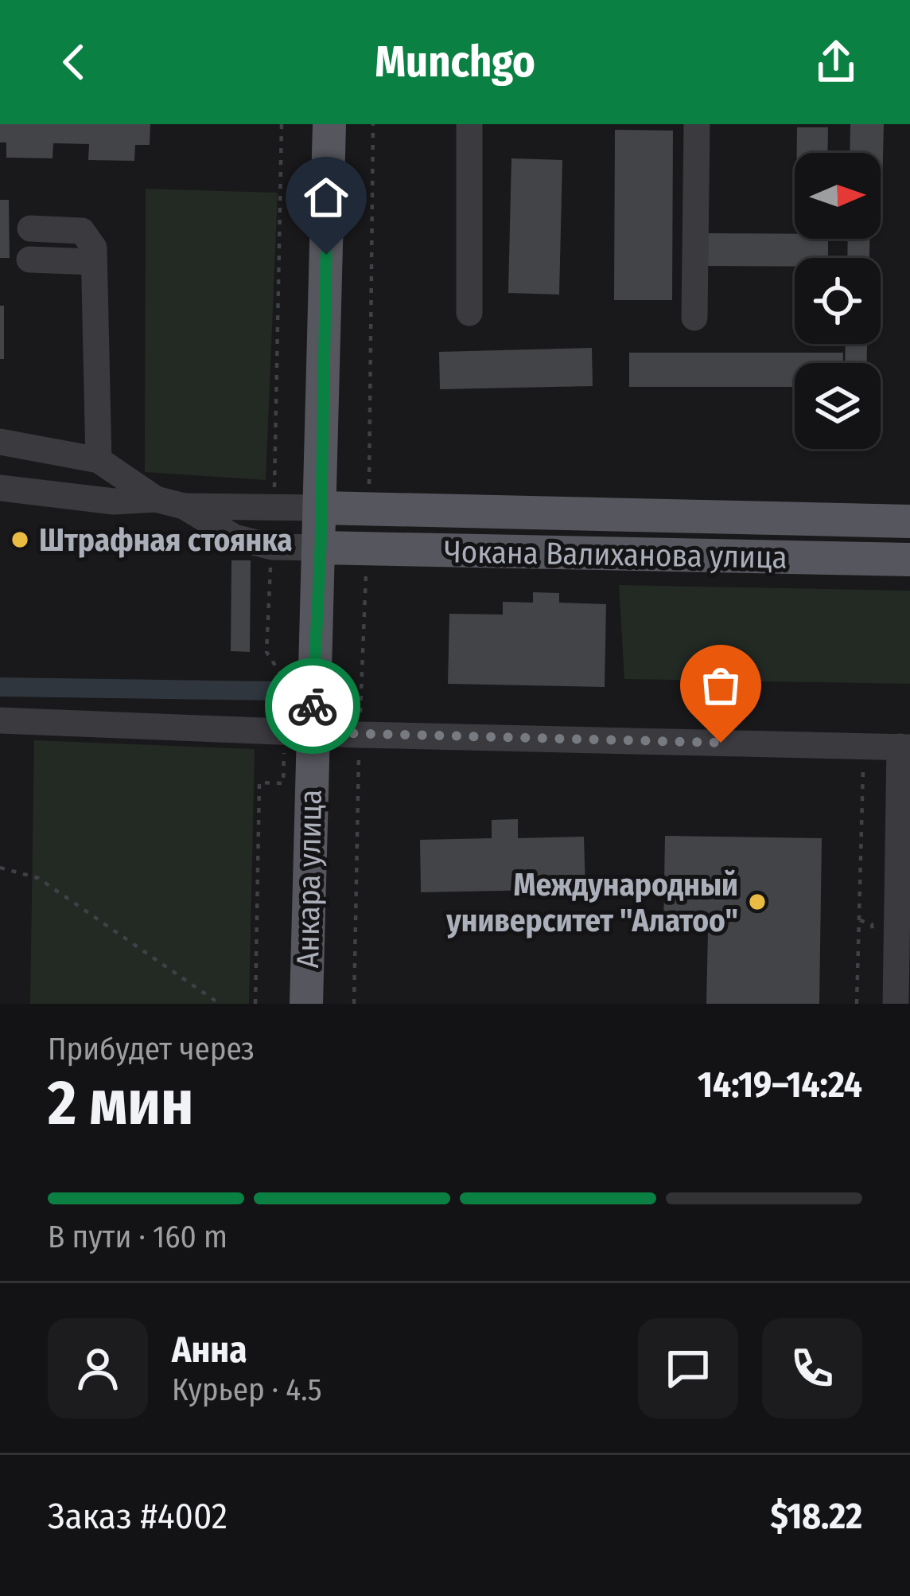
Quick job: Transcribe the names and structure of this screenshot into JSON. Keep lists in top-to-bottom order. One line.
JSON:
{"streets":{"main road":["Чокана Валиханова улица","Анкара улица"]},"crossings":[["Чокана Валиханова улица","Анкара улица"]],"places":["Штрафная стоянка","Международный университет \"Алатоо\""],"north":"right","page":{"header":"Munchgo","heading":["2 мин","Прибудет через","14:19–14:24"],"panel":["Анна","Курьер · 4.5","Заказ #4002","$18.22"],"bar":"В пути · 160 m"}}
